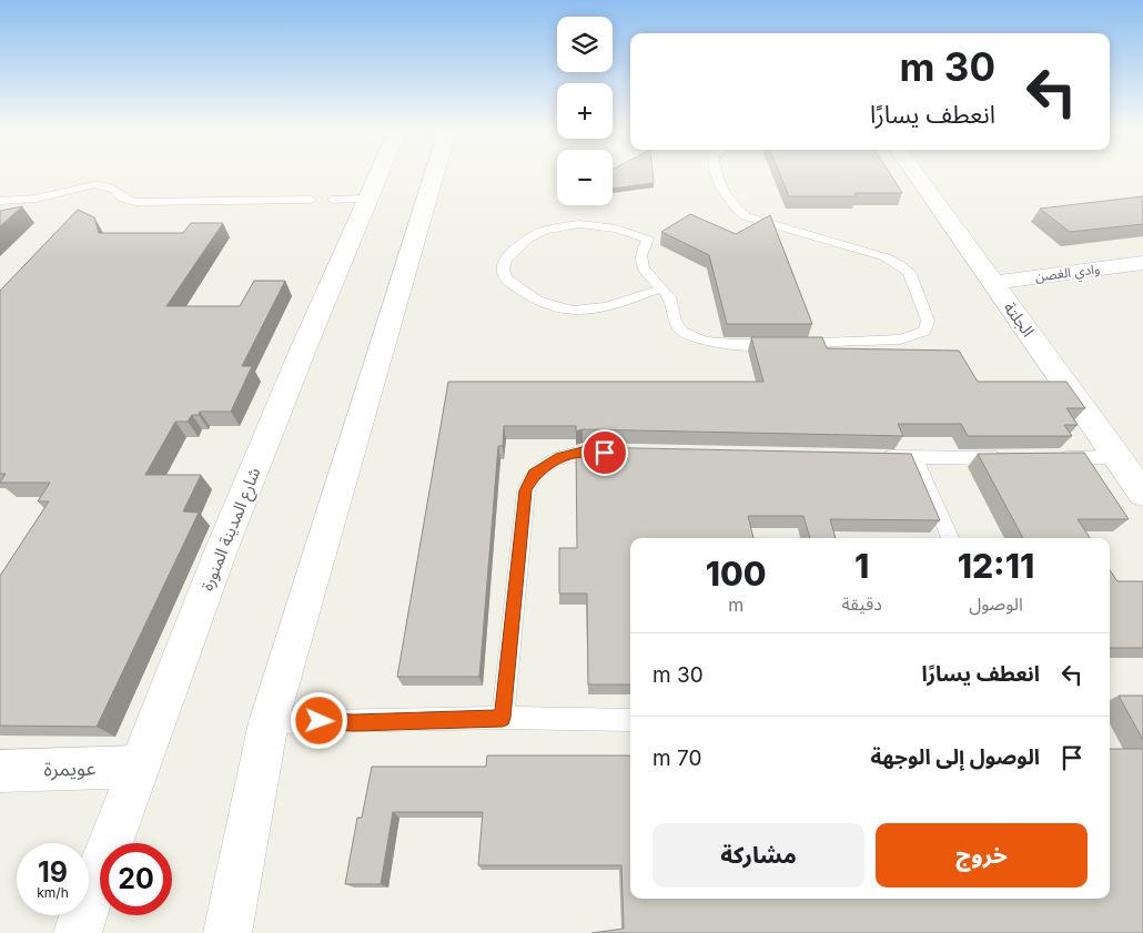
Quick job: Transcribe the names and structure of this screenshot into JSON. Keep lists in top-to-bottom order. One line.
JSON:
{"streets":{"street":["وادي الغصن","الجلتة","شارع المدينة المنورة","عويمرة"]},"crossings":[["وادي الغصن","الجلتة"],["شارع المدينة المنورة","عويمرة"]],"page":{"map_buttons":["+","−"],"turn":["30 m","انعطف يسارًا"],"eta":["12:11","الوصول","1","دقيقة","100","m"],"list":[{"name":"انعطف يسارًا","value":"30 m"},{"name":"الوصول إلى الوجهة","value":"70 m"}],"buttons":["خروج","مشاركة"],"speed":"19 km/h","limit":"20"}}
